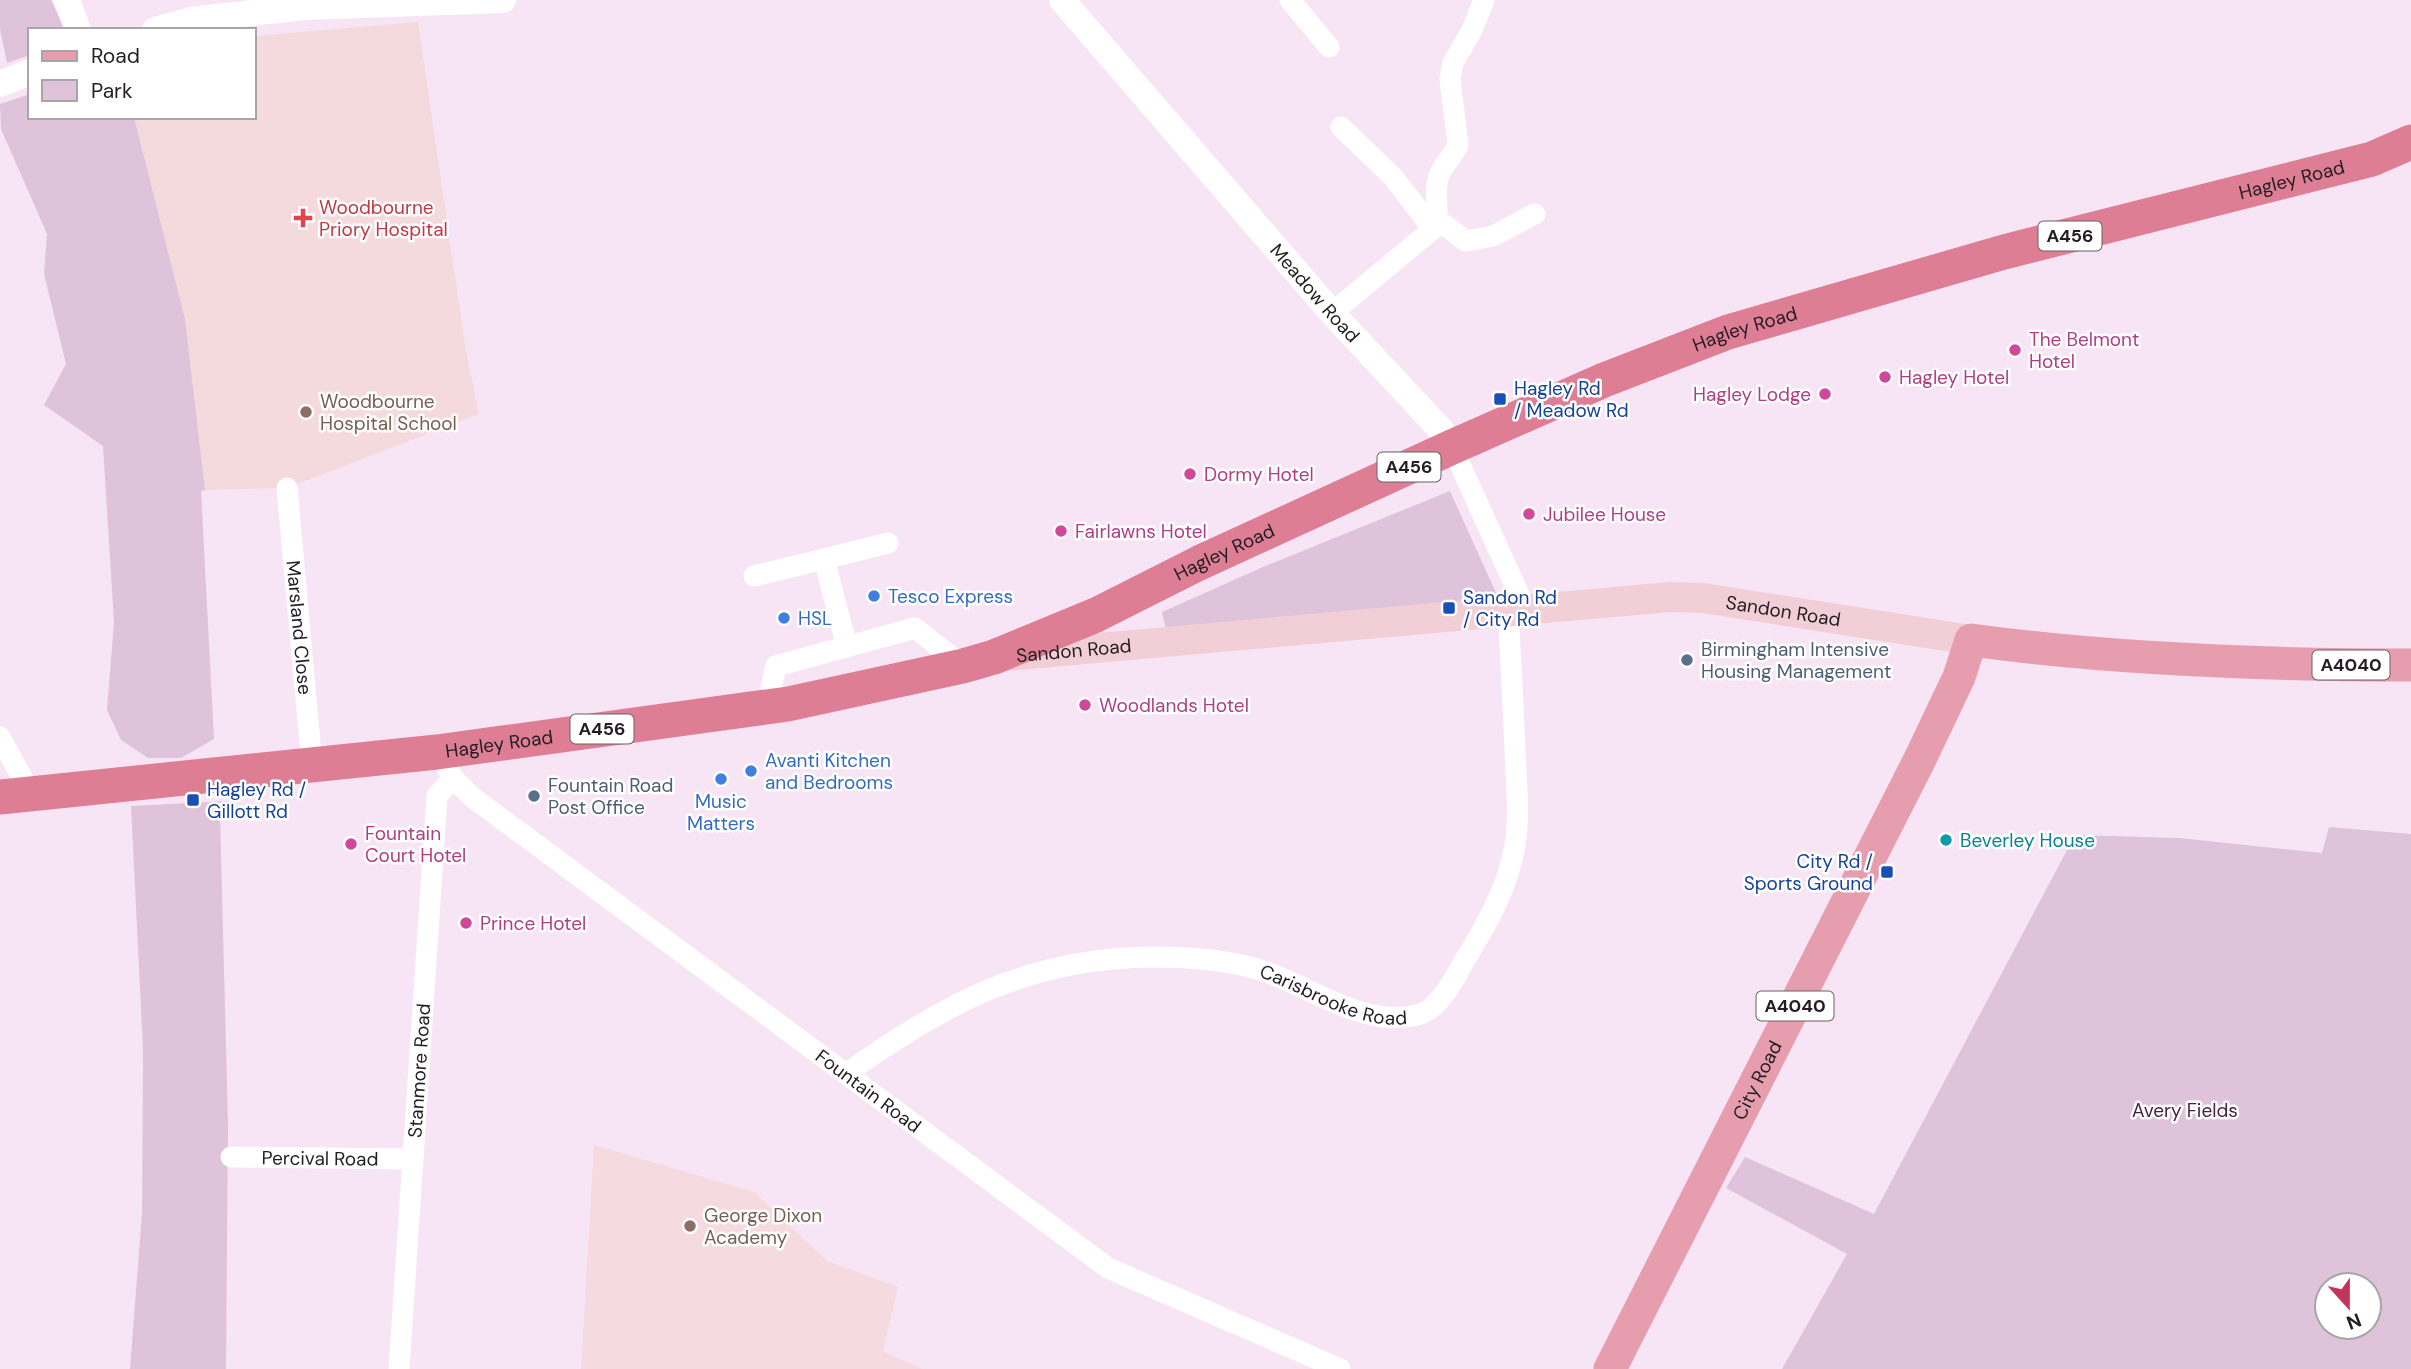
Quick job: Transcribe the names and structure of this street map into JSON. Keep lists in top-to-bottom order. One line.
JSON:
{"streets":{"highway":["Hagley Road","A456"],"main road":["Sandon Road","A4040","City Road"],"street":["Meadow Road","Marsland Close","Carisbrooke Road","Stanmore Road","Fountain Road","Percival Road"]},"crossings":[["Hagley Road","Meadow Road"],["Hagley Road","Sandon Road"],["Hagley Road","Marsland Close"],["Hagley Road","Stanmore Road"],["Hagley Road","Fountain Road"],["Meadow Road","Sandon Road"],["Meadow Road","Carisbrooke Road"],["Sandon Road","Carisbrooke Road"],["Sandon Road","City Road"],["Carisbrooke Road","Fountain Road"],["Stanmore Road","Fountain Road"],["Stanmore Road","Percival Road"]],"parks":["Avery Fields"],"places":{"health":["Woodbourne Priory Hospital"],"other":["The Belmont Hotel","Hagley Hotel","Hagley Lodge","Woodbourne Hospital School","Dormy Hotel","Jubilee House","Fairlawns Hotel","Tesco Express","HSL","Birmingham Intensive Housing Management","Woodlands Hotel","Avanti Kitchen and Bedrooms","Music Matters","Fountain Road Post Office","Beverley House","Fountain Court Hotel","Prince Hotel","George Dixon Academy"],"transit":["Hagley Rd / Meadow Rd","Sandon Rd / City Rd","Hagley Rd / Gillott Rd","City Rd / Sports Ground"]},"legend":["Road","Park"],"north":"bottom"}
